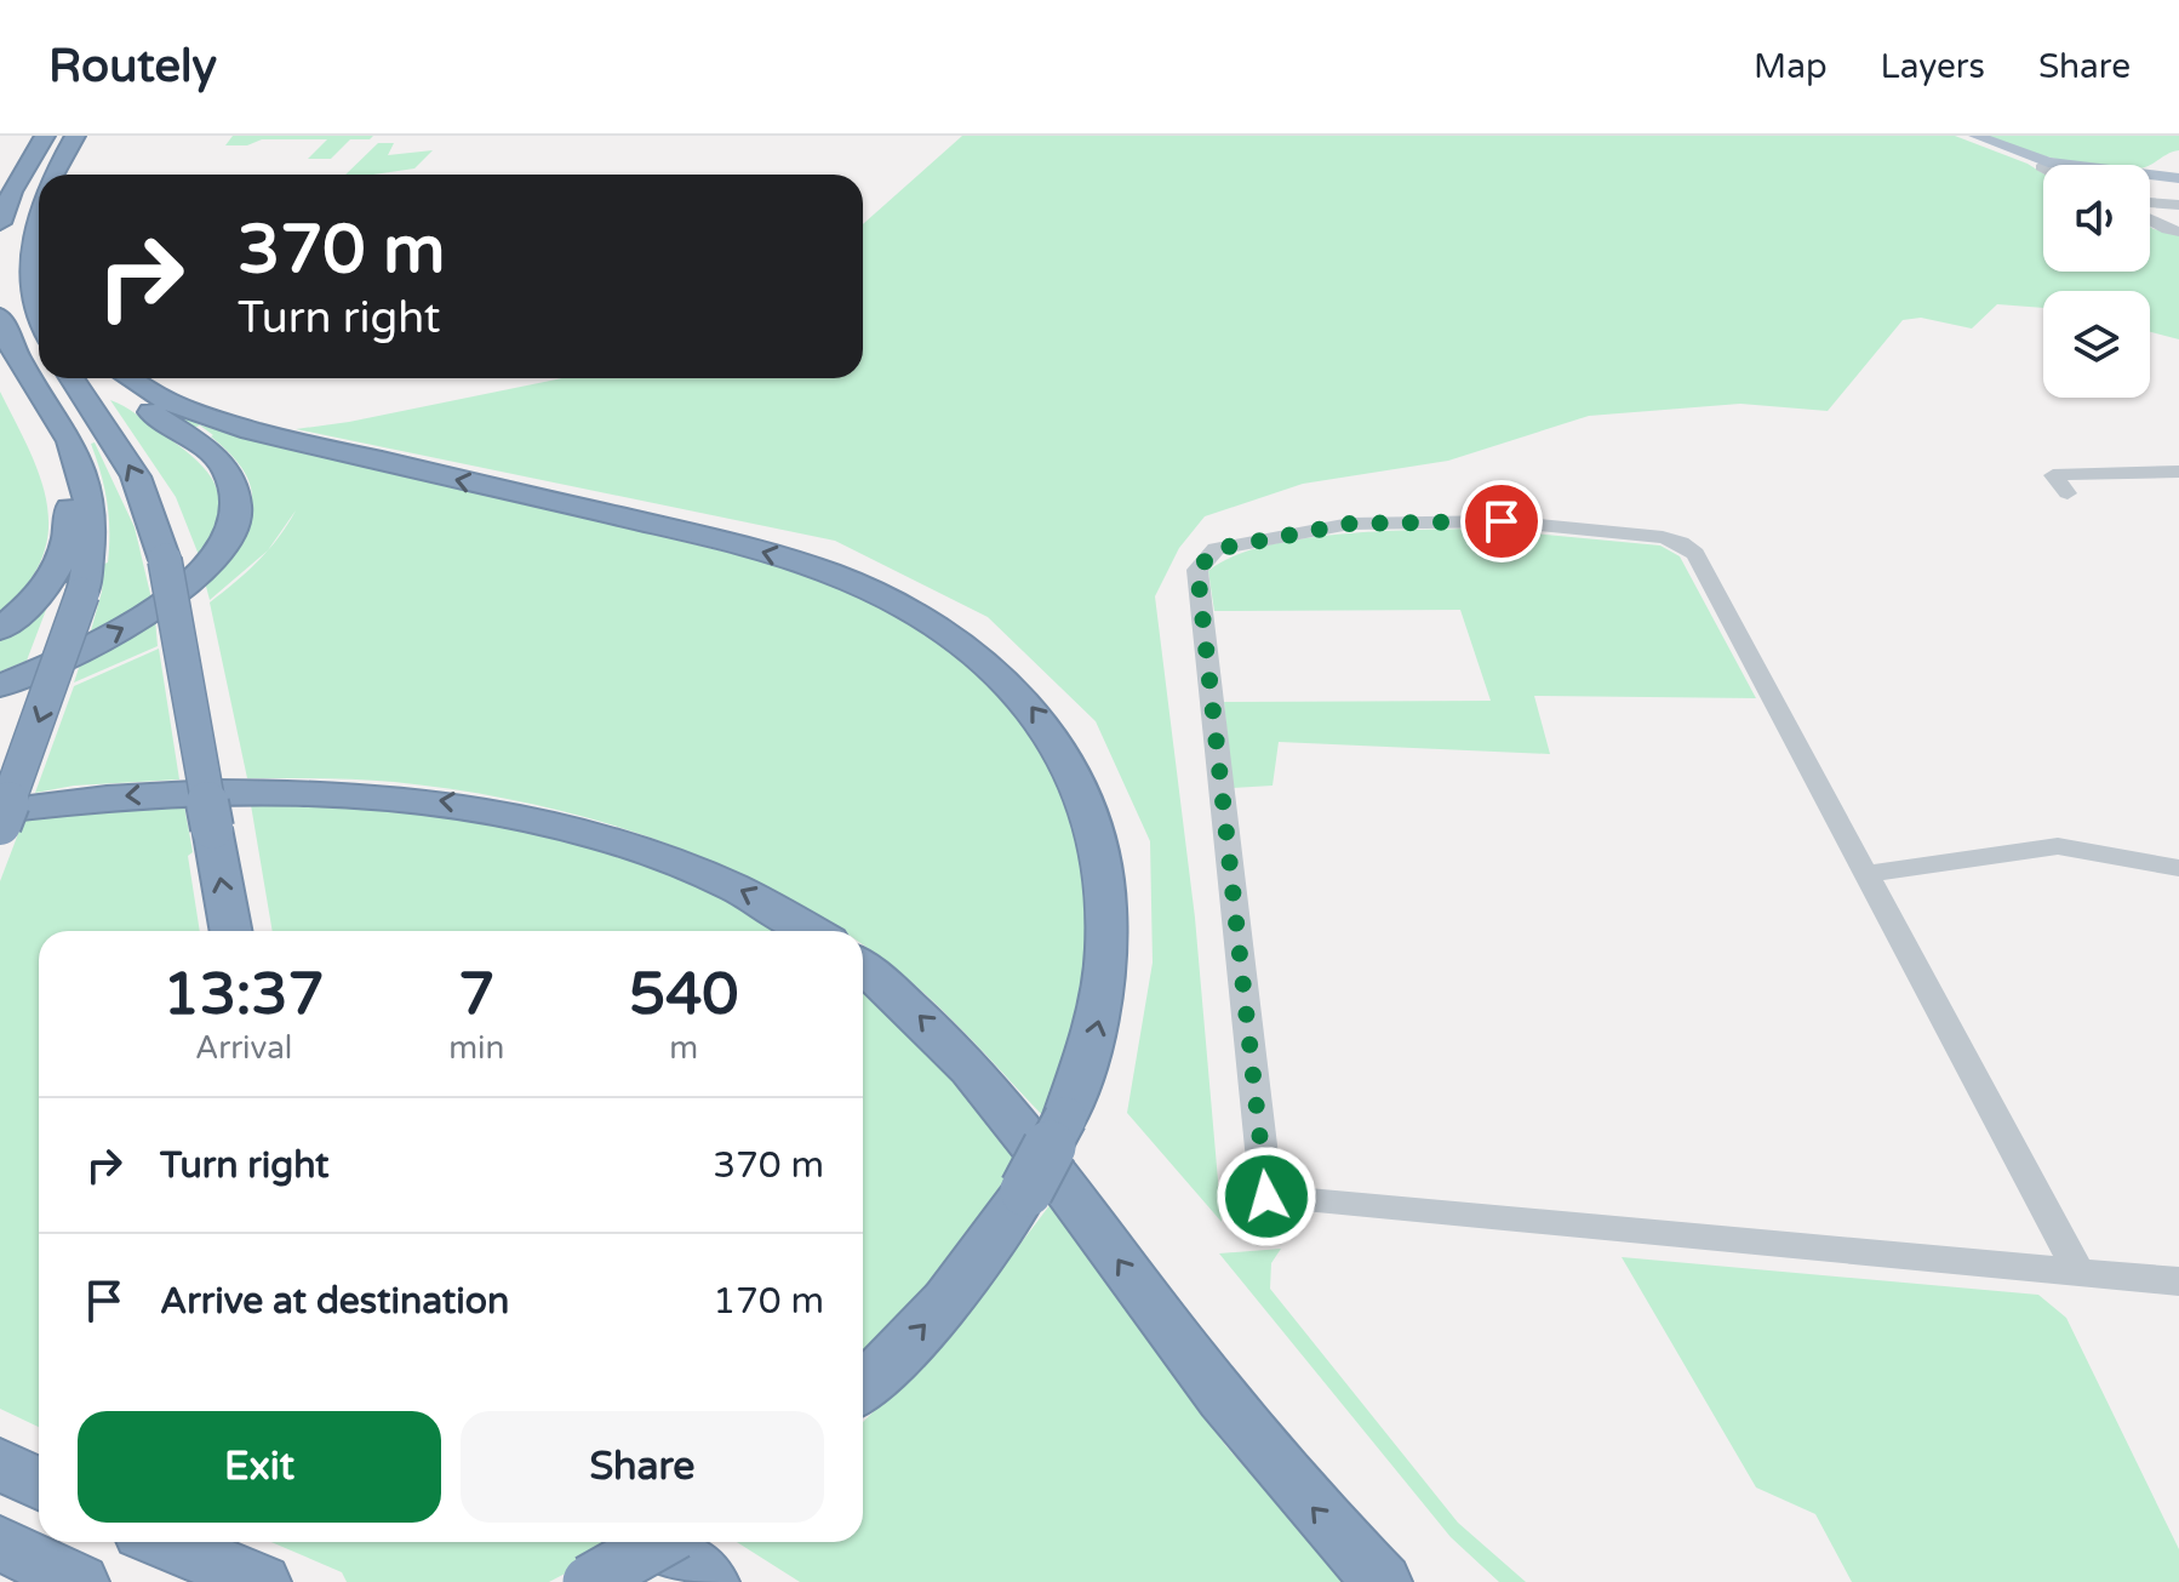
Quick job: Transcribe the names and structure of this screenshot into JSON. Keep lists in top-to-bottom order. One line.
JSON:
{"page":{"header":"Routely","nav":["Map","Layers","Share"],"turn":["370 m","Turn right"],"eta":["13:37","Arrival","7","min","540","m"],"list":[{"name":"Turn right","value":"370 m"},{"name":"Arrive at destination","value":"170 m"}],"buttons":["Exit","Share"]}}
